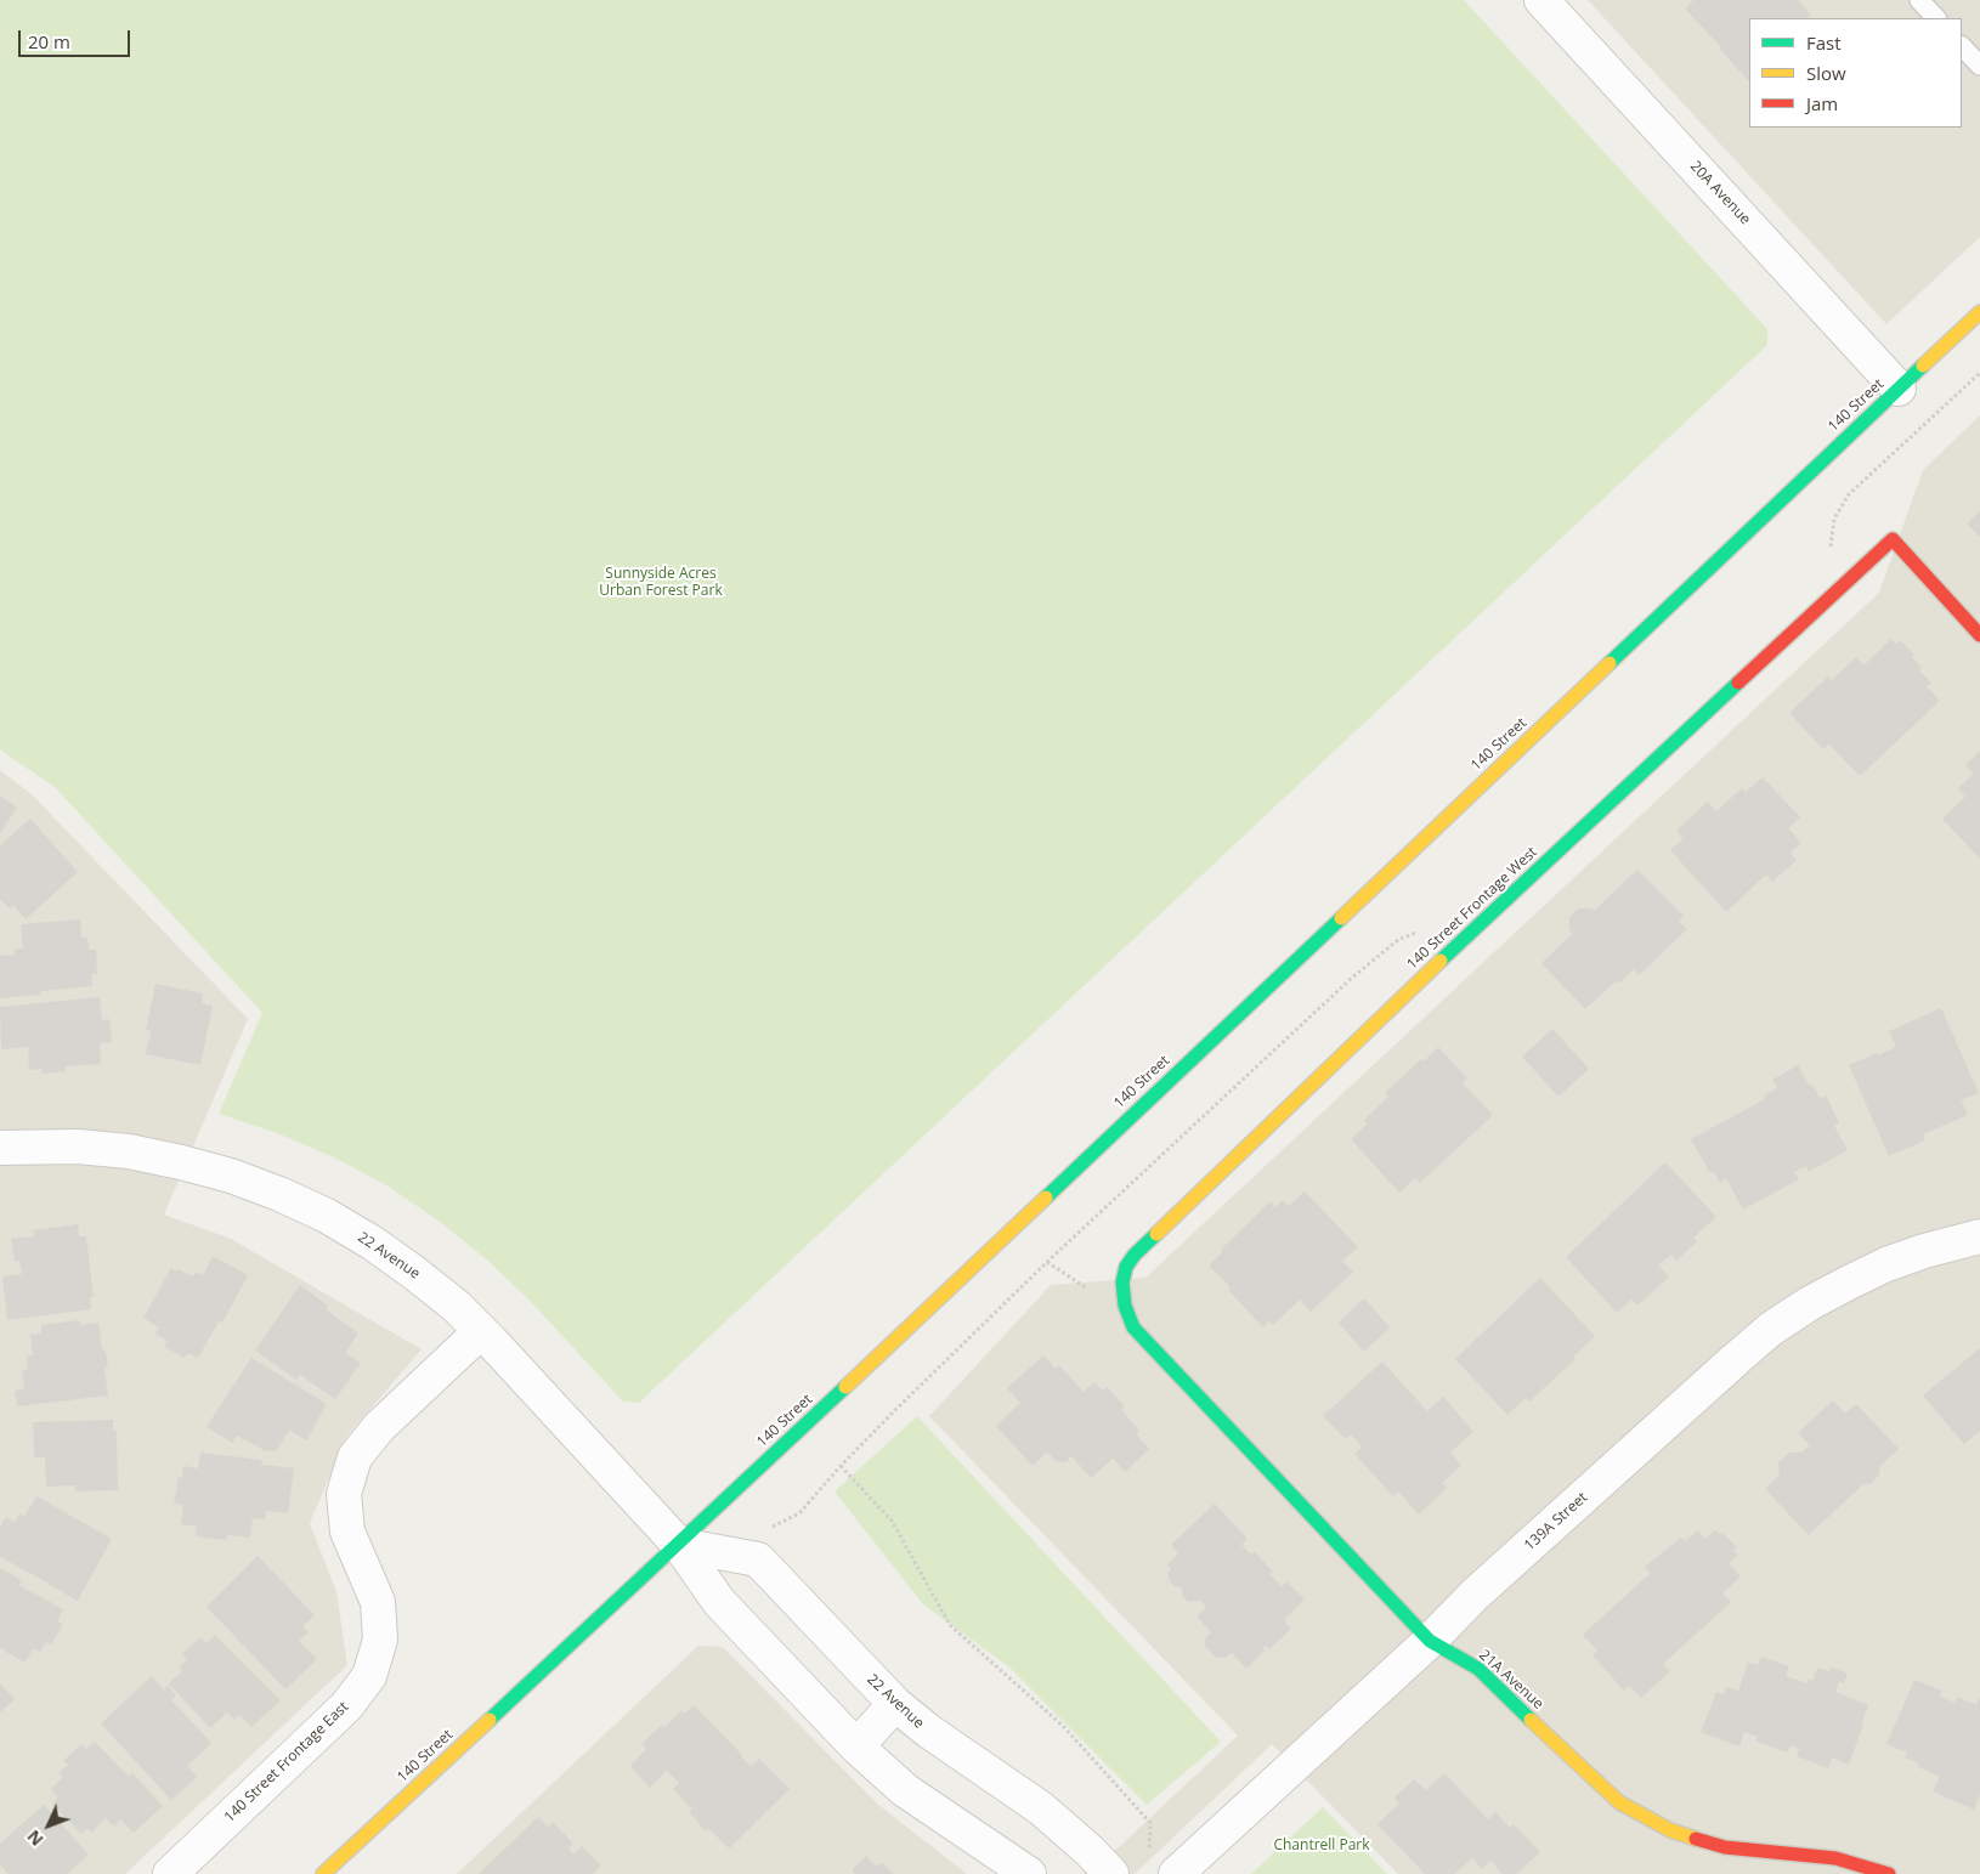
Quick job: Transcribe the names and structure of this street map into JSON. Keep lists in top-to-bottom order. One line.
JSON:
{"streets":{"main road":["140 Street","140 Street Frontage West","21A Avenue"],"street":["20A Avenue","22 Avenue","139A Street","140 Street Frontage East"]},"crossings":[["20A Avenue","140 Street"],["140 Street","22 Avenue"],["140 Street Frontage West","21A Avenue"],["22 Avenue","140 Street Frontage East"],["139A Street","21A Avenue"]],"parks":["Sunnyside Acres Urban Forest Park","Chantrell Park"],"legend":["Fast","Slow","Jam"],"scale_bar":"20 m","north":"bottom left"}
